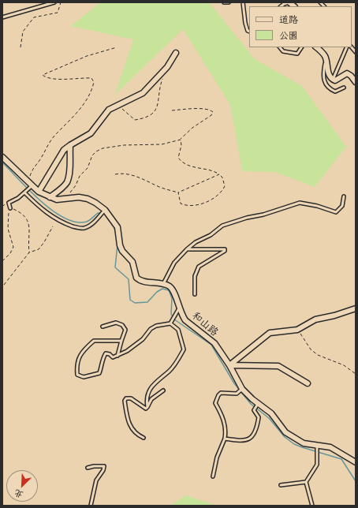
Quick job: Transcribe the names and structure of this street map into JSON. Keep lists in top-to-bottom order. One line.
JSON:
{"streets":{"street":["和山路"]},"legend":["道路","公園"],"north":"bottom left"}
